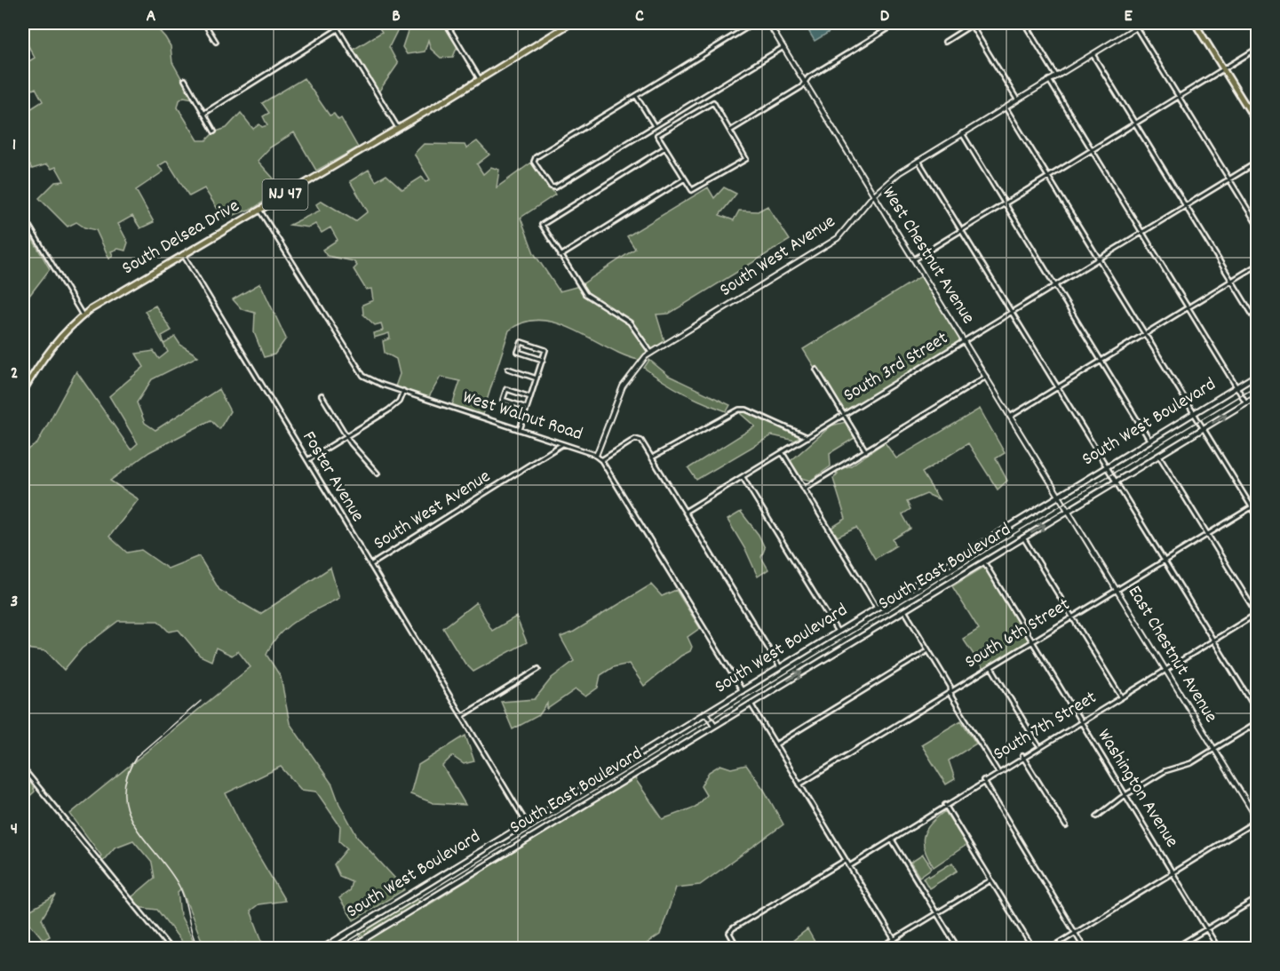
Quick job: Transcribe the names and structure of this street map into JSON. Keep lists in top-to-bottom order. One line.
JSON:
{"streets":{"main road":["NJ 47","South Delsea Drive","South West Boulevard","South East Boulevard"],"street":["West Chestnut Avenue","South West Avenue","South 3rd Street","West Walnut Road","Foster Avenue","South 6th Street","East Chestnut Avenue","South 7th Street","Washington Avenue"]},"crossings":[["South Delsea Drive","West Walnut Road"],["South Delsea Drive","Foster Avenue"],["West Chestnut Avenue","South West Avenue"],["West Chestnut Avenue","South 3rd Street"],["West Chestnut Avenue","South West Boulevard"],["West Chestnut Avenue","East Chestnut Avenue"],["South West Avenue","West Walnut Road"],["South West Avenue","Foster Avenue"],["West Walnut Road","South West Boulevard"],["South West Boulevard","Foster Avenue"],["South East Boulevard","East Chestnut Avenue"],["South East Boulevard","Washington Avenue"],["South 6th Street","East Chestnut Avenue"],["South 6th Street","Washington Avenue"],["East Chestnut Avenue","South 7th Street"],["South 7th Street","Washington Avenue"]],"grid":{"columns":["A","B","C","D","E"],"rows":["1","2","3","4"]}}
